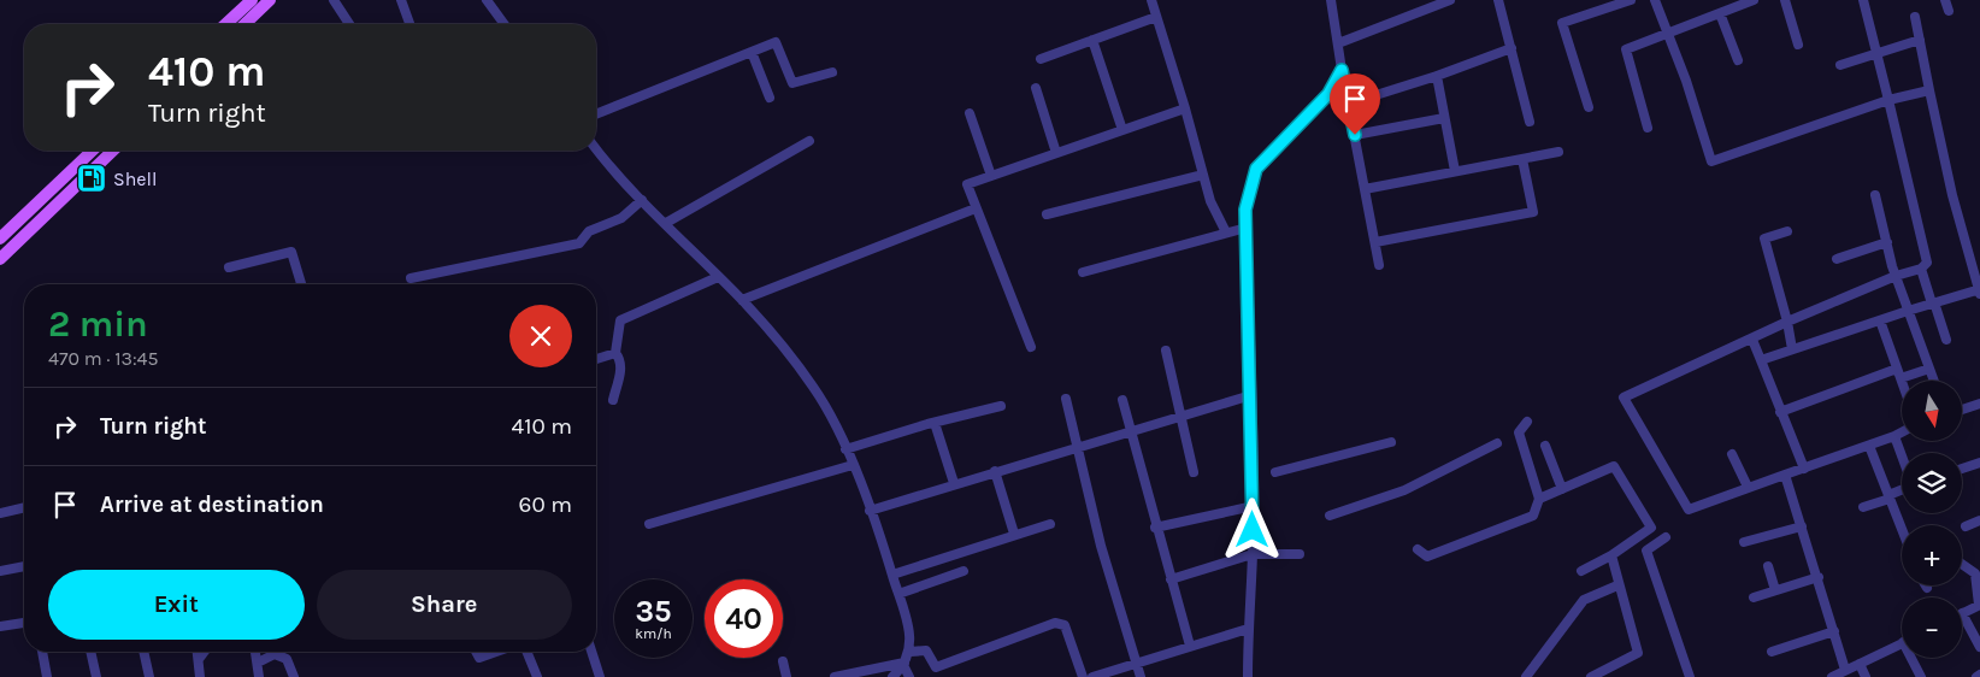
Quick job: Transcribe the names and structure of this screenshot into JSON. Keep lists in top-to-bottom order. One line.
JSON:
{"places":{"fuel station":["Shell"]},"north":"bottom","page":{"turn":["410 m","Turn right"],"heading":["2 min","470 m · 13:45"],"map_buttons":["+","−"],"list":[{"name":"Turn right","value":"410 m"},{"name":"Arrive at destination","value":"60 m"}],"buttons":["Exit","Share"],"speed":"35 km/h","limit":"40"}}
